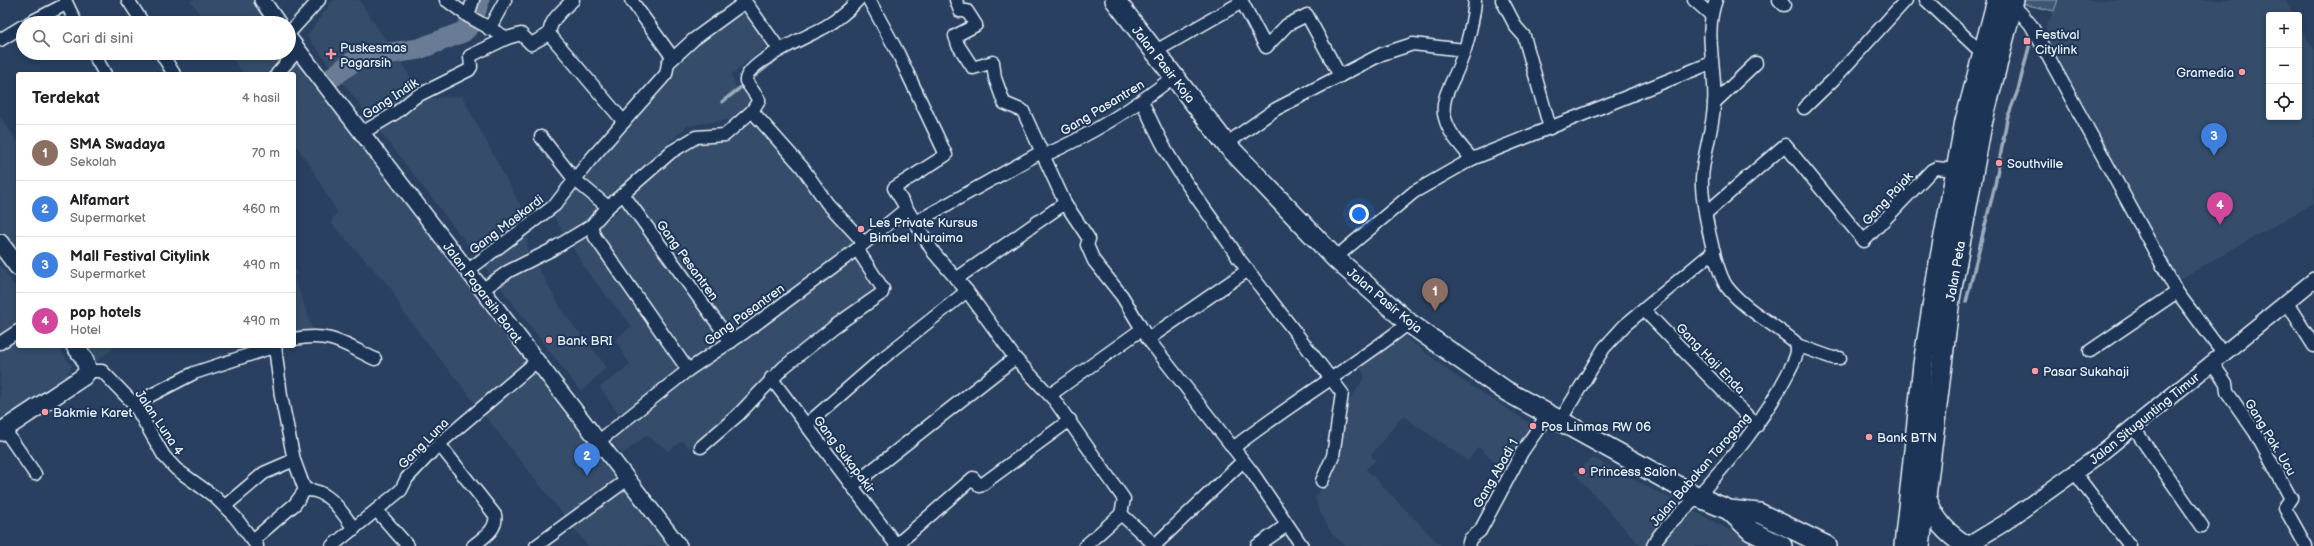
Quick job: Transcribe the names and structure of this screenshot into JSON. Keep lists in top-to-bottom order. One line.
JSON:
{"streets":{"main road":["Jalan Pasir Koja","Jalan Peta"],"street":["Gang Indik","Gang Pasantren","Gang Pajak","Gang Maskardi","Gang Pesantren","Jalan Pagarsih Barat","Gang Haji Enda","Jalan Situgunting Timur","Jalan Luna 4","Gang Pak. Ucu","Gang Luna","Gang Sukapakir","Jalan Babakan Tarogong","Gang Abadi 1"]},"crossings":[["Jalan Pasir Koja","Gang Pasantren"],["Jalan Pasir Koja","Jalan Babakan Tarogong"],["Jalan Pasir Koja","Gang Abadi 1"],["Gang Indik","Jalan Pagarsih Barat"],["Gang Pasantren","Gang Pesantren"],["Gang Pasantren","Jalan Pagarsih Barat"],["Gang Pajak","Jalan Peta"],["Gang Maskardi","Jalan Pagarsih Barat"],["Jalan Peta","Gang Pak. Ucu"],["Jalan Pagarsih Barat","Gang Luna"],["Gang Haji Enda","Jalan Babakan Tarogong"],["Gang Haji Enda","Gang Abadi 1"],["Jalan Situgunting Timur","Gang Pak. Ucu"]],"places":{"transit":["Festival Citylink"],"health":["Puskesmas Pagarsih"],"other":["Gramedia","Southville","Les Private Kursus Bimbel Nuraima","Bank BRI","Pasar Sukahaji","Bakmie Karet","Pos Linmas RW 06","Bank BTN","Princess Salon"]},"page":{"map_buttons":["+","−"],"search":"Cari di sini","heading":["Terdekat","4 hasil"],"pins":["3","4","1","2"],"list":[{"mark":"1","name":"SMA Swadaya","note":"Sekolah","value":"70 m"},{"mark":"2","name":"Alfamart","note":"Supermarket","value":"460 m"},{"mark":"3","name":"Mall Festival Citylink","note":"Supermarket","value":"490 m"},{"mark":"4","name":"pop hotels","note":"Hotel","value":"490 m"}]}}
